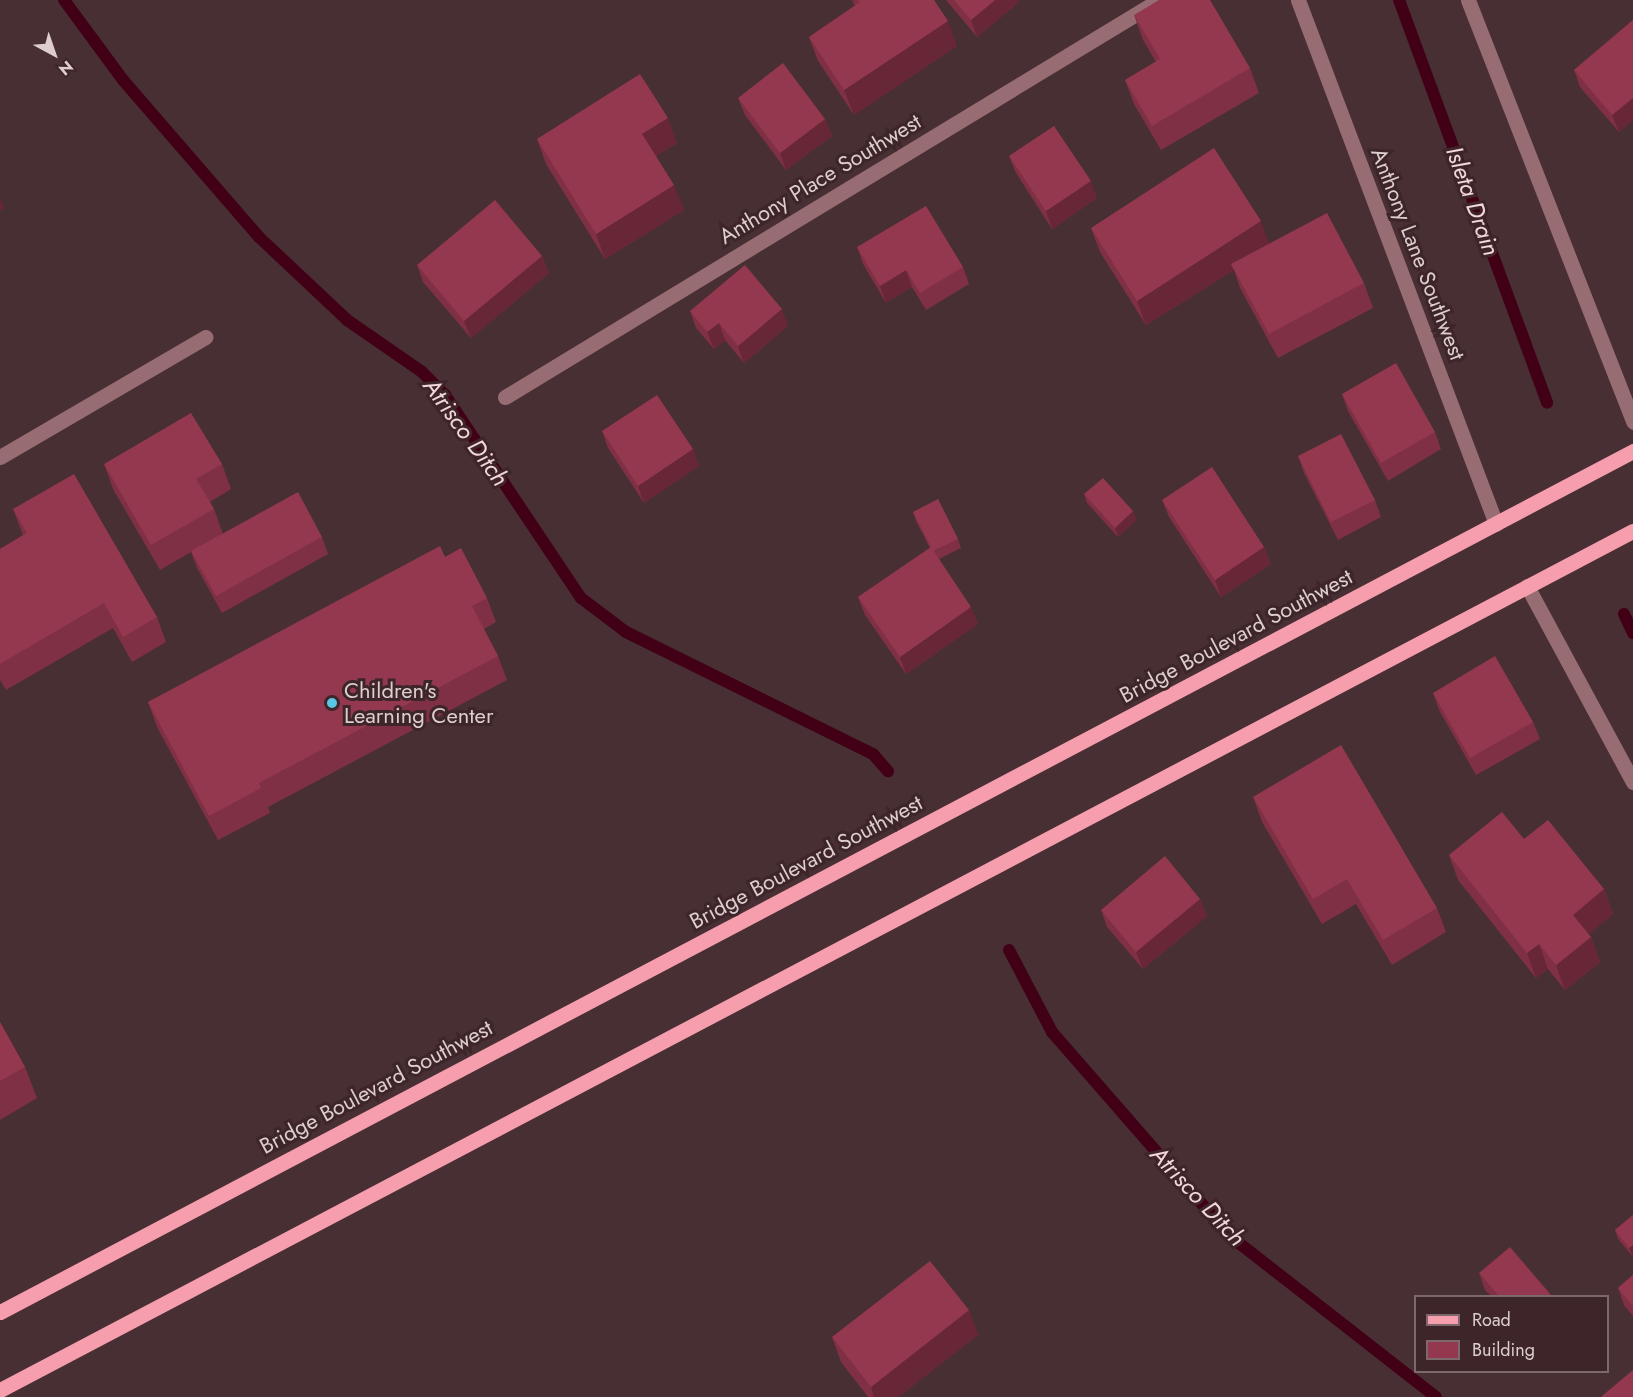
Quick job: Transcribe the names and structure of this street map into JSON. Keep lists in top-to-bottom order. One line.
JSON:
{"streets":{"main road":["Bridge Boulevard Southwest"],"street":["Anthony Place Southwest","Anthony Lane Southwest"]},"crossings":[["Anthony Lane Southwest","Bridge Boulevard Southwest"]],"water":["Isleta Drain","Atrisco Ditch"],"places":["Children's Learning Center"],"legend":["Road","Building"],"north":"bottom right"}
